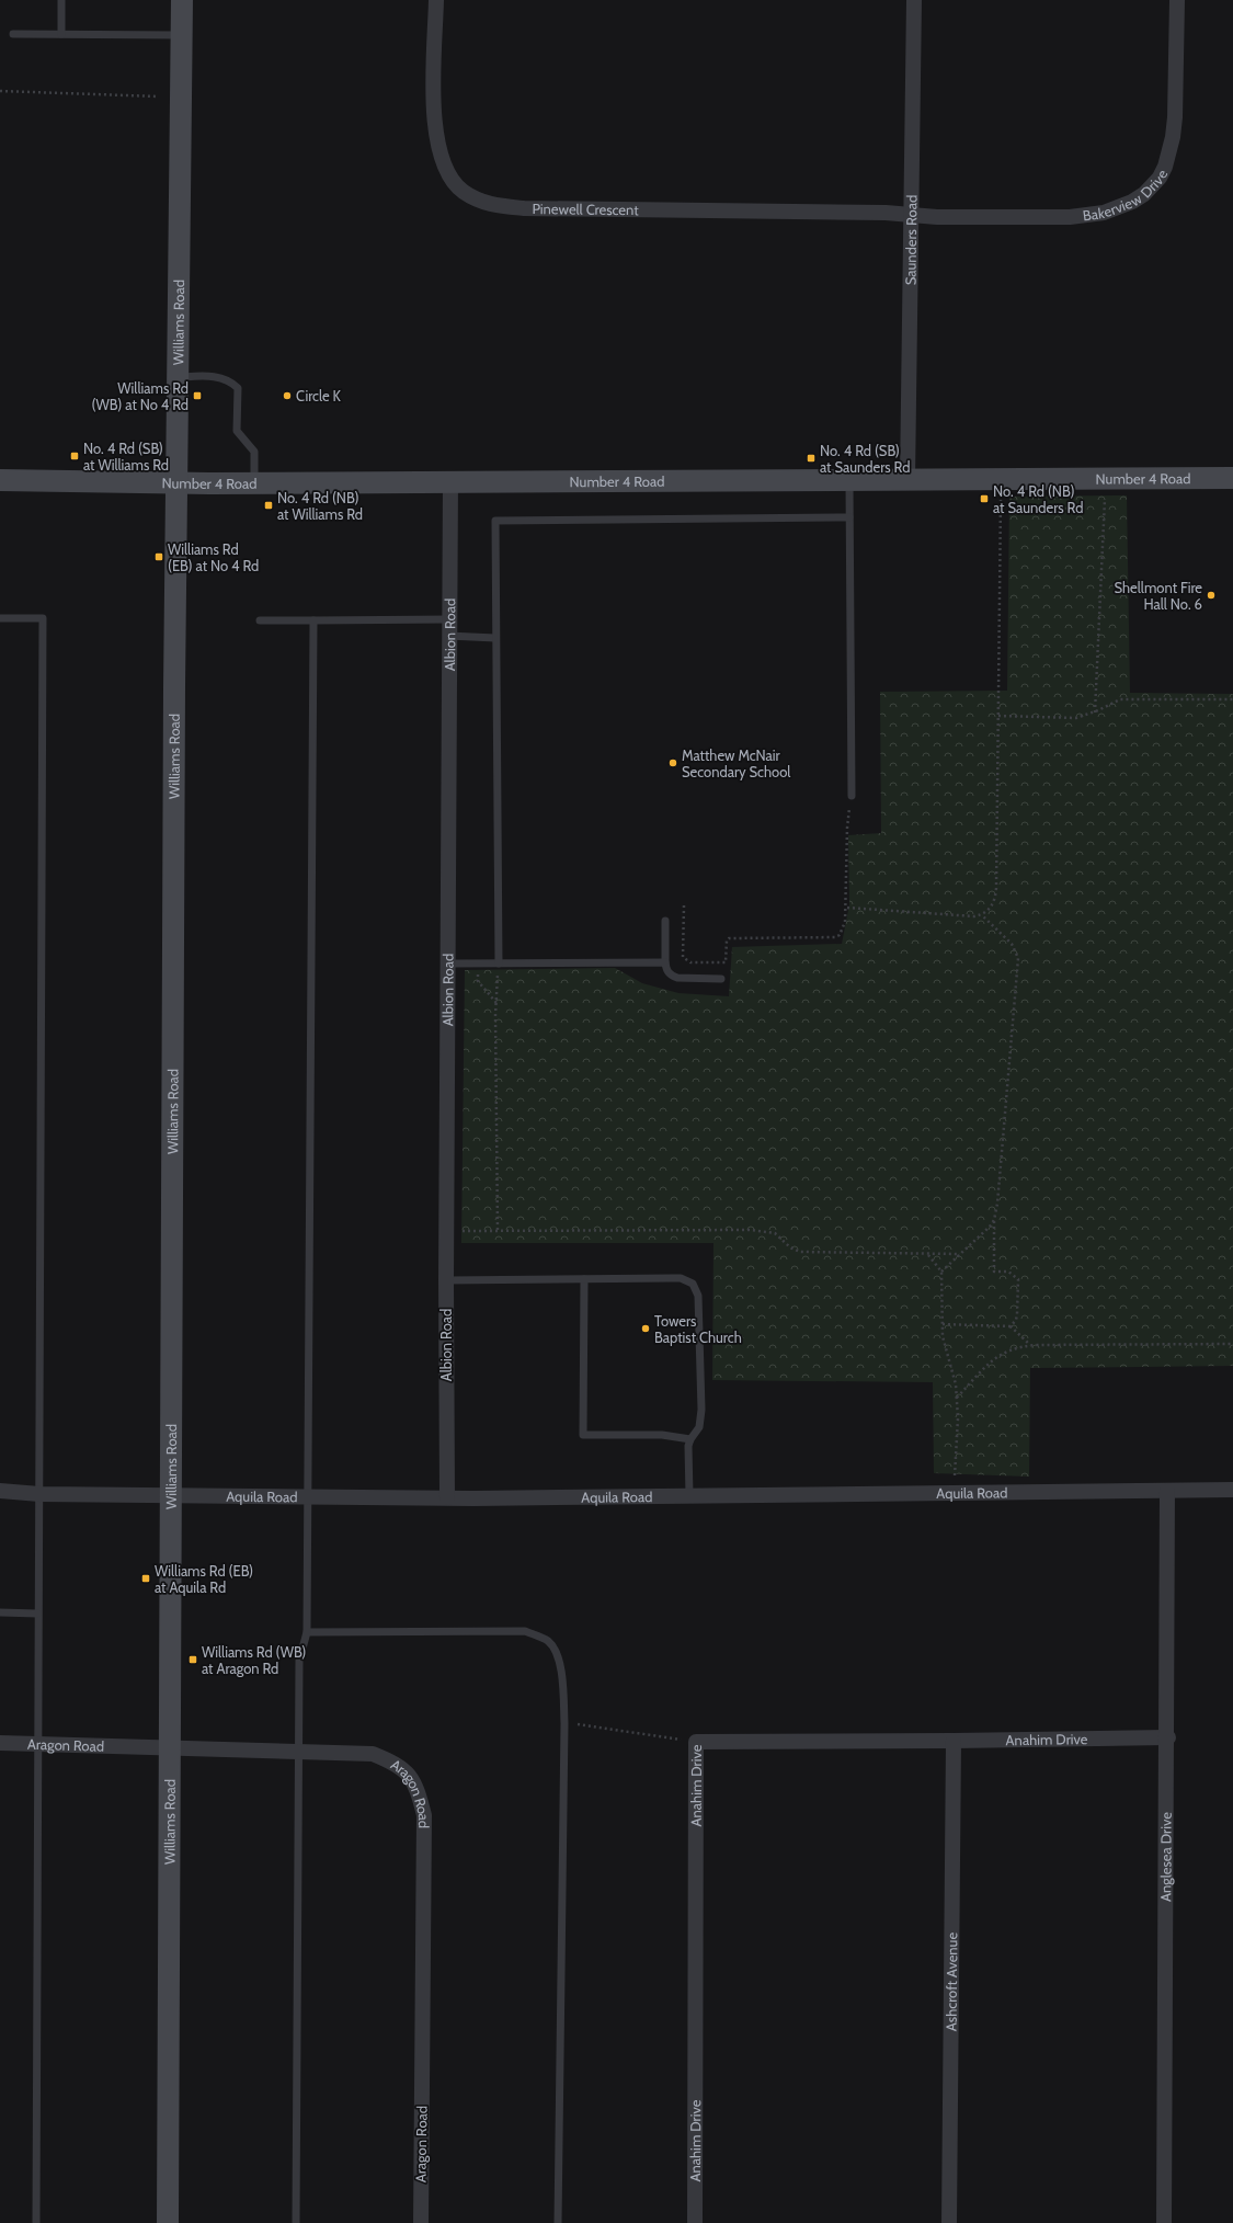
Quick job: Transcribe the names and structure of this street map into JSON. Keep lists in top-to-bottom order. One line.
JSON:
{"streets":{"street":["Bakerview Drive","Pinewell Crescent","Saunders Road","Williams Road","Number 4 Road","Albion Road","Aquila Road","Anahim Drive","Aragon Road","Anglesea Drive","Ashcroft Avenue"]},"crossings":[["Bakerview Drive","Pinewell Crescent"],["Bakerview Drive","Saunders Road"],["Pinewell Crescent","Saunders Road"],["Saunders Road","Number 4 Road"],["Williams Road","Number 4 Road"],["Williams Road","Aquila Road"],["Williams Road","Aragon Road"],["Number 4 Road","Albion Road"],["Albion Road","Aquila Road"],["Aquila Road","Anglesea Drive"],["Anahim Drive","Anglesea Drive"],["Anahim Drive","Ashcroft Avenue"]],"places":{"transit":["Williams Rd (WB) at No 4 Rd","No. 4 Rd (SB) at Williams Rd","No. 4 Rd (SB) at Saunders Rd","No. 4 Rd (NB) at Saunders Rd","No. 4 Rd (NB) at Williams Rd","Williams Rd (EB) at No 4 Rd","Williams Rd (EB) at Aquila Rd","Williams Rd (WB) at Aragon Rd"],"other":["Circle K","Shellmont Fire Hall No. 6","Matthew McNair Secondary School","Towers Baptist Church"]}}
